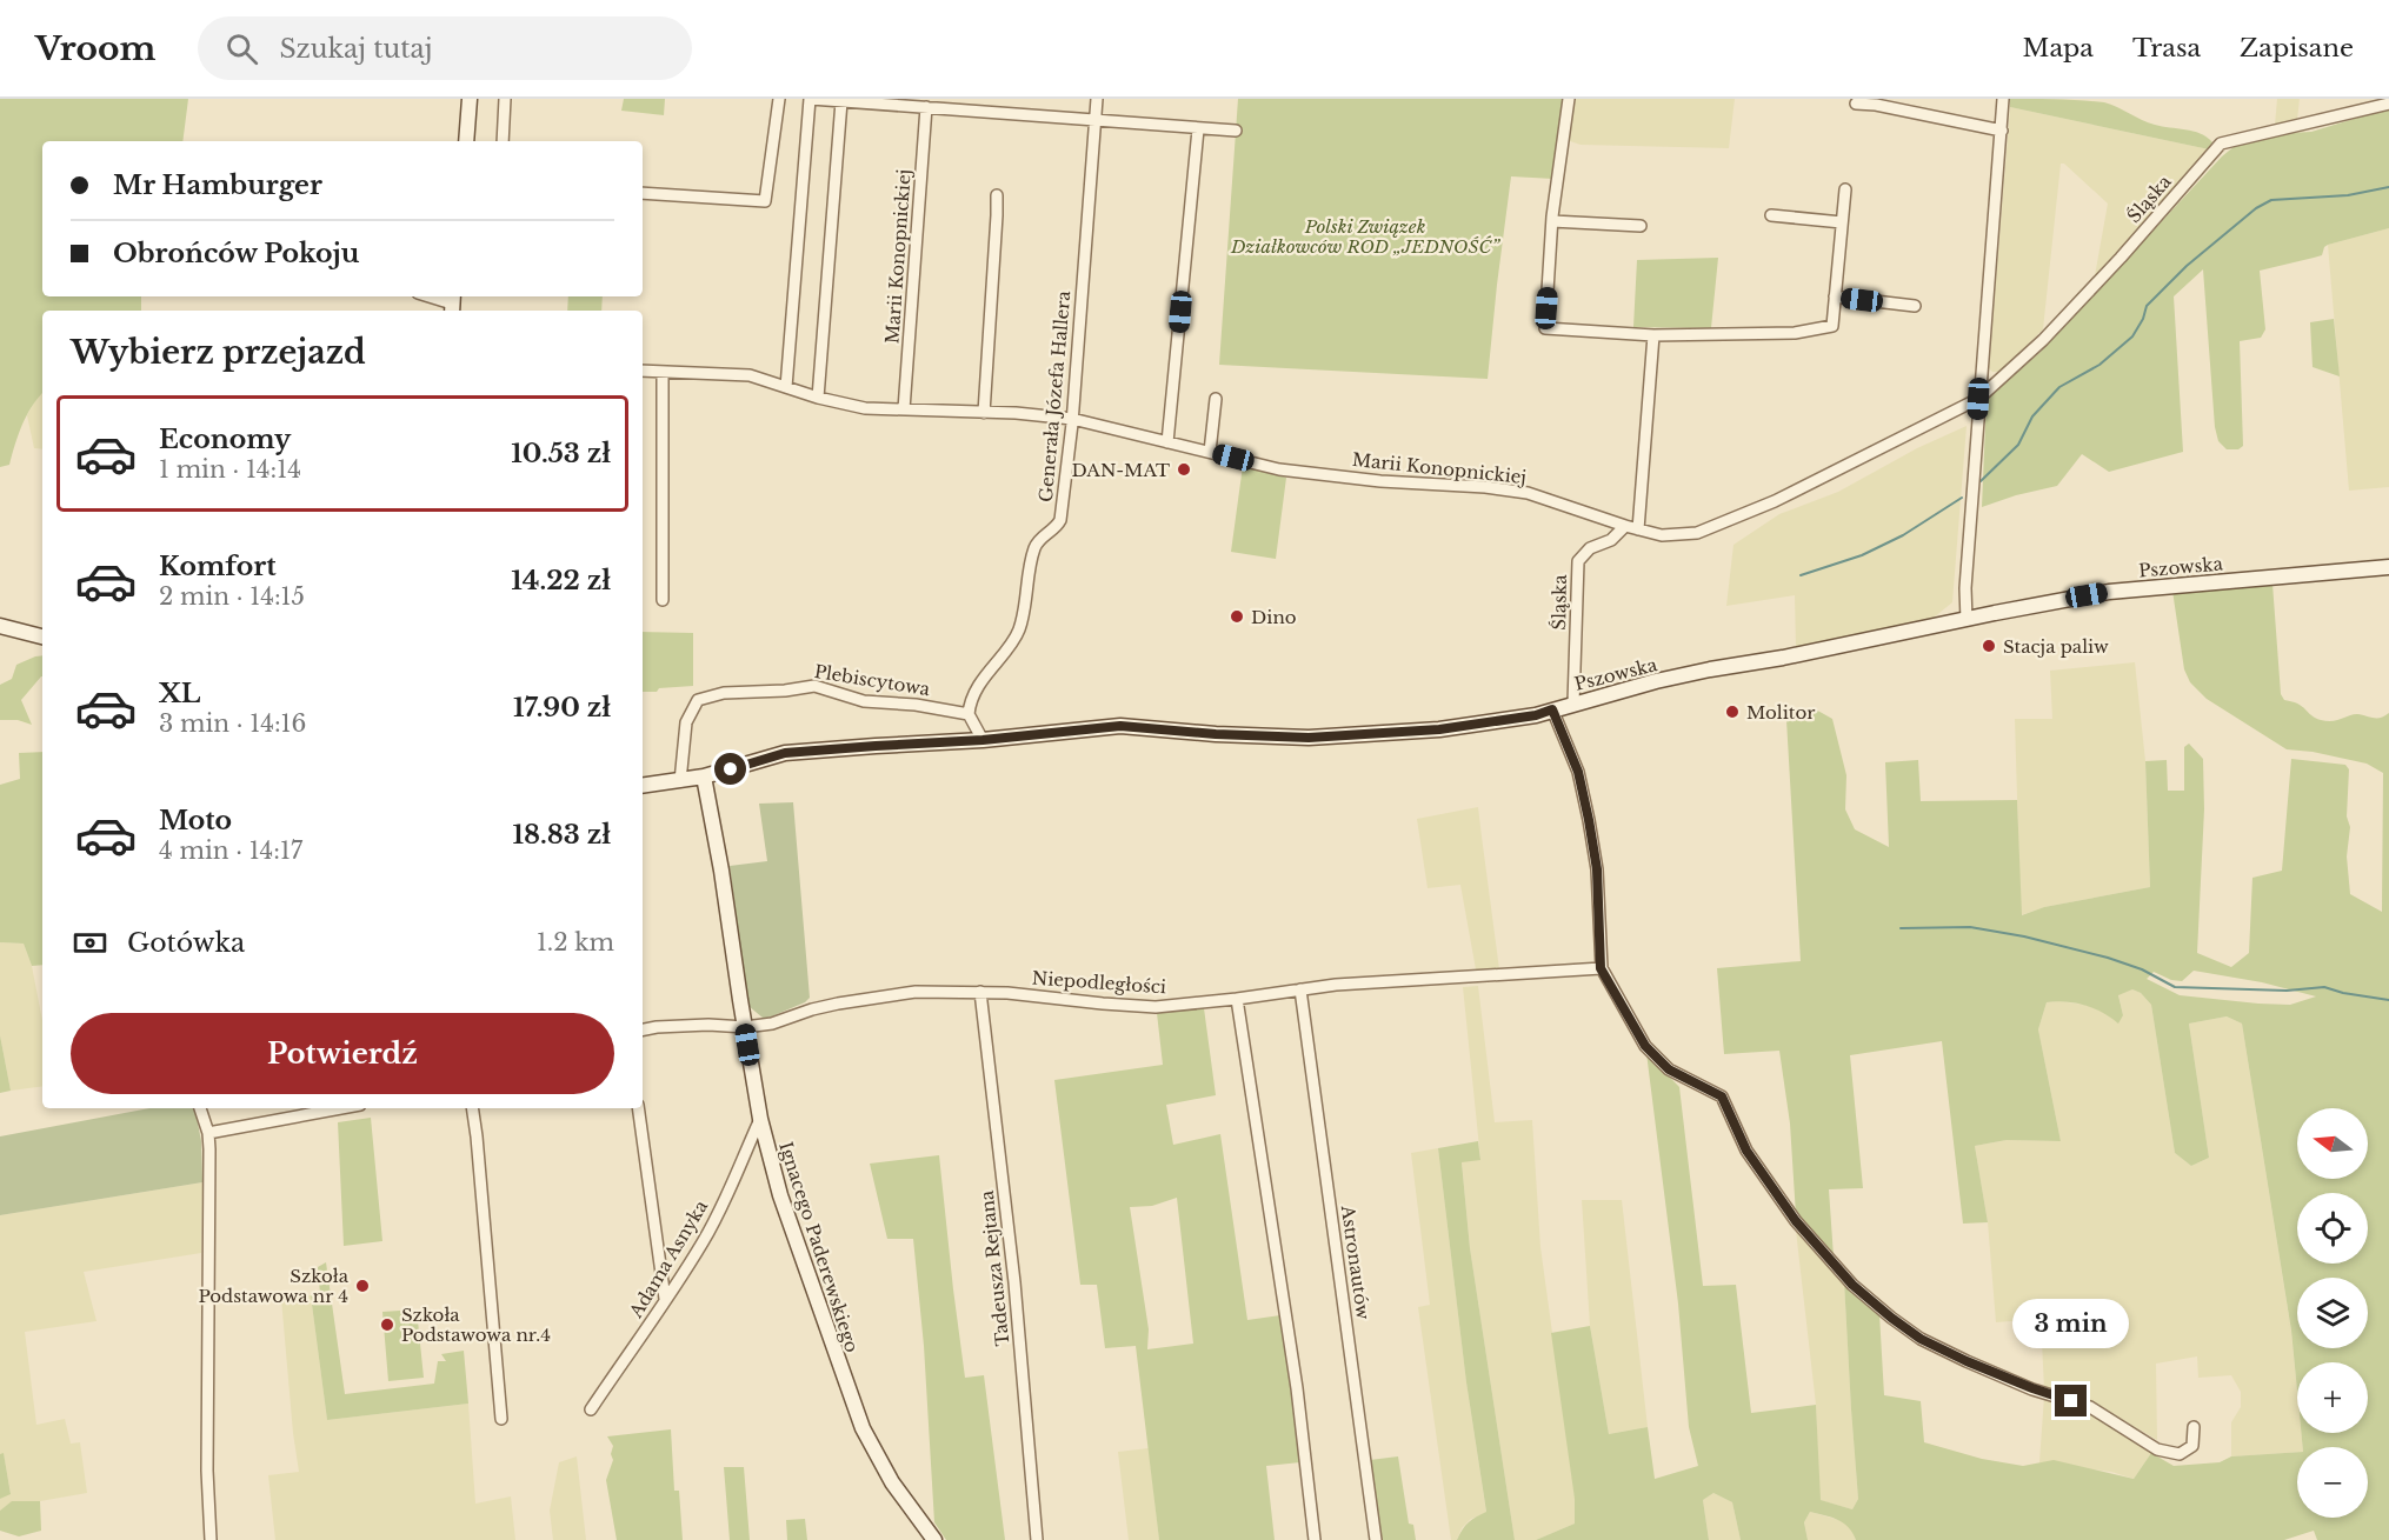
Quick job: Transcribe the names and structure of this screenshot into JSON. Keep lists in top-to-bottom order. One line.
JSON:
{"streets":{"main road":["Pszowska","Ignacego Paderewskiego"],"street":["Śląska","Marii Konopnickiej","Generała Józefa Hallera","Plebiscytowa","Niepodległości","Adama Asnyka","Astronautów","Tadeusza Rejtana"]},"crossings":[["Śląska","Marii Konopnickiej"],["Śląska","Pszowska"],["Marii Konopnickiej","Generała Józefa Hallera"],["Generała Józefa Hallera","Plebiscytowa"],["Pszowska","Plebiscytowa"],["Pszowska","Ignacego Paderewskiego"],["Niepodległości","Ignacego Paderewskiego"],["Niepodległości","Astronautów"],["Niepodległości","Tadeusza Rejtana"],["Ignacego Paderewskiego","Adama Asnyka"]],"parks":["Polski Związek Działkowców ROD „JEDNOŚĆ”"],"places":["DAN-MAT","Dino","Stacja paliw","Molitor","Szkoła Podstawowa nr 4","Szkoła Podstawowa nr.4"],"north":"left","page":{"header":"Vroom","search":"Szukaj tutaj","nav":["Mapa","Trasa","Zapisane"],"banner":["Mr Hamburger","Obrońców Pokoju"],"heading":"Wybierz przejazd","list":[{"name":"Economy","note":"1 min · 14:14","value":"10.53 zł"},{"name":"Komfort","note":"2 min · 14:15","value":"14.22 zł"},{"name":"XL","note":"3 min · 14:16","value":"17.90 zł"},{"name":"Moto","note":"4 min · 14:17","value":"18.83 zł"}],"pay":["Gotówka","1.2 km"],"buttons":"Potwierdź","map_buttons":["+","−"],"bubble":"3 min"}}
